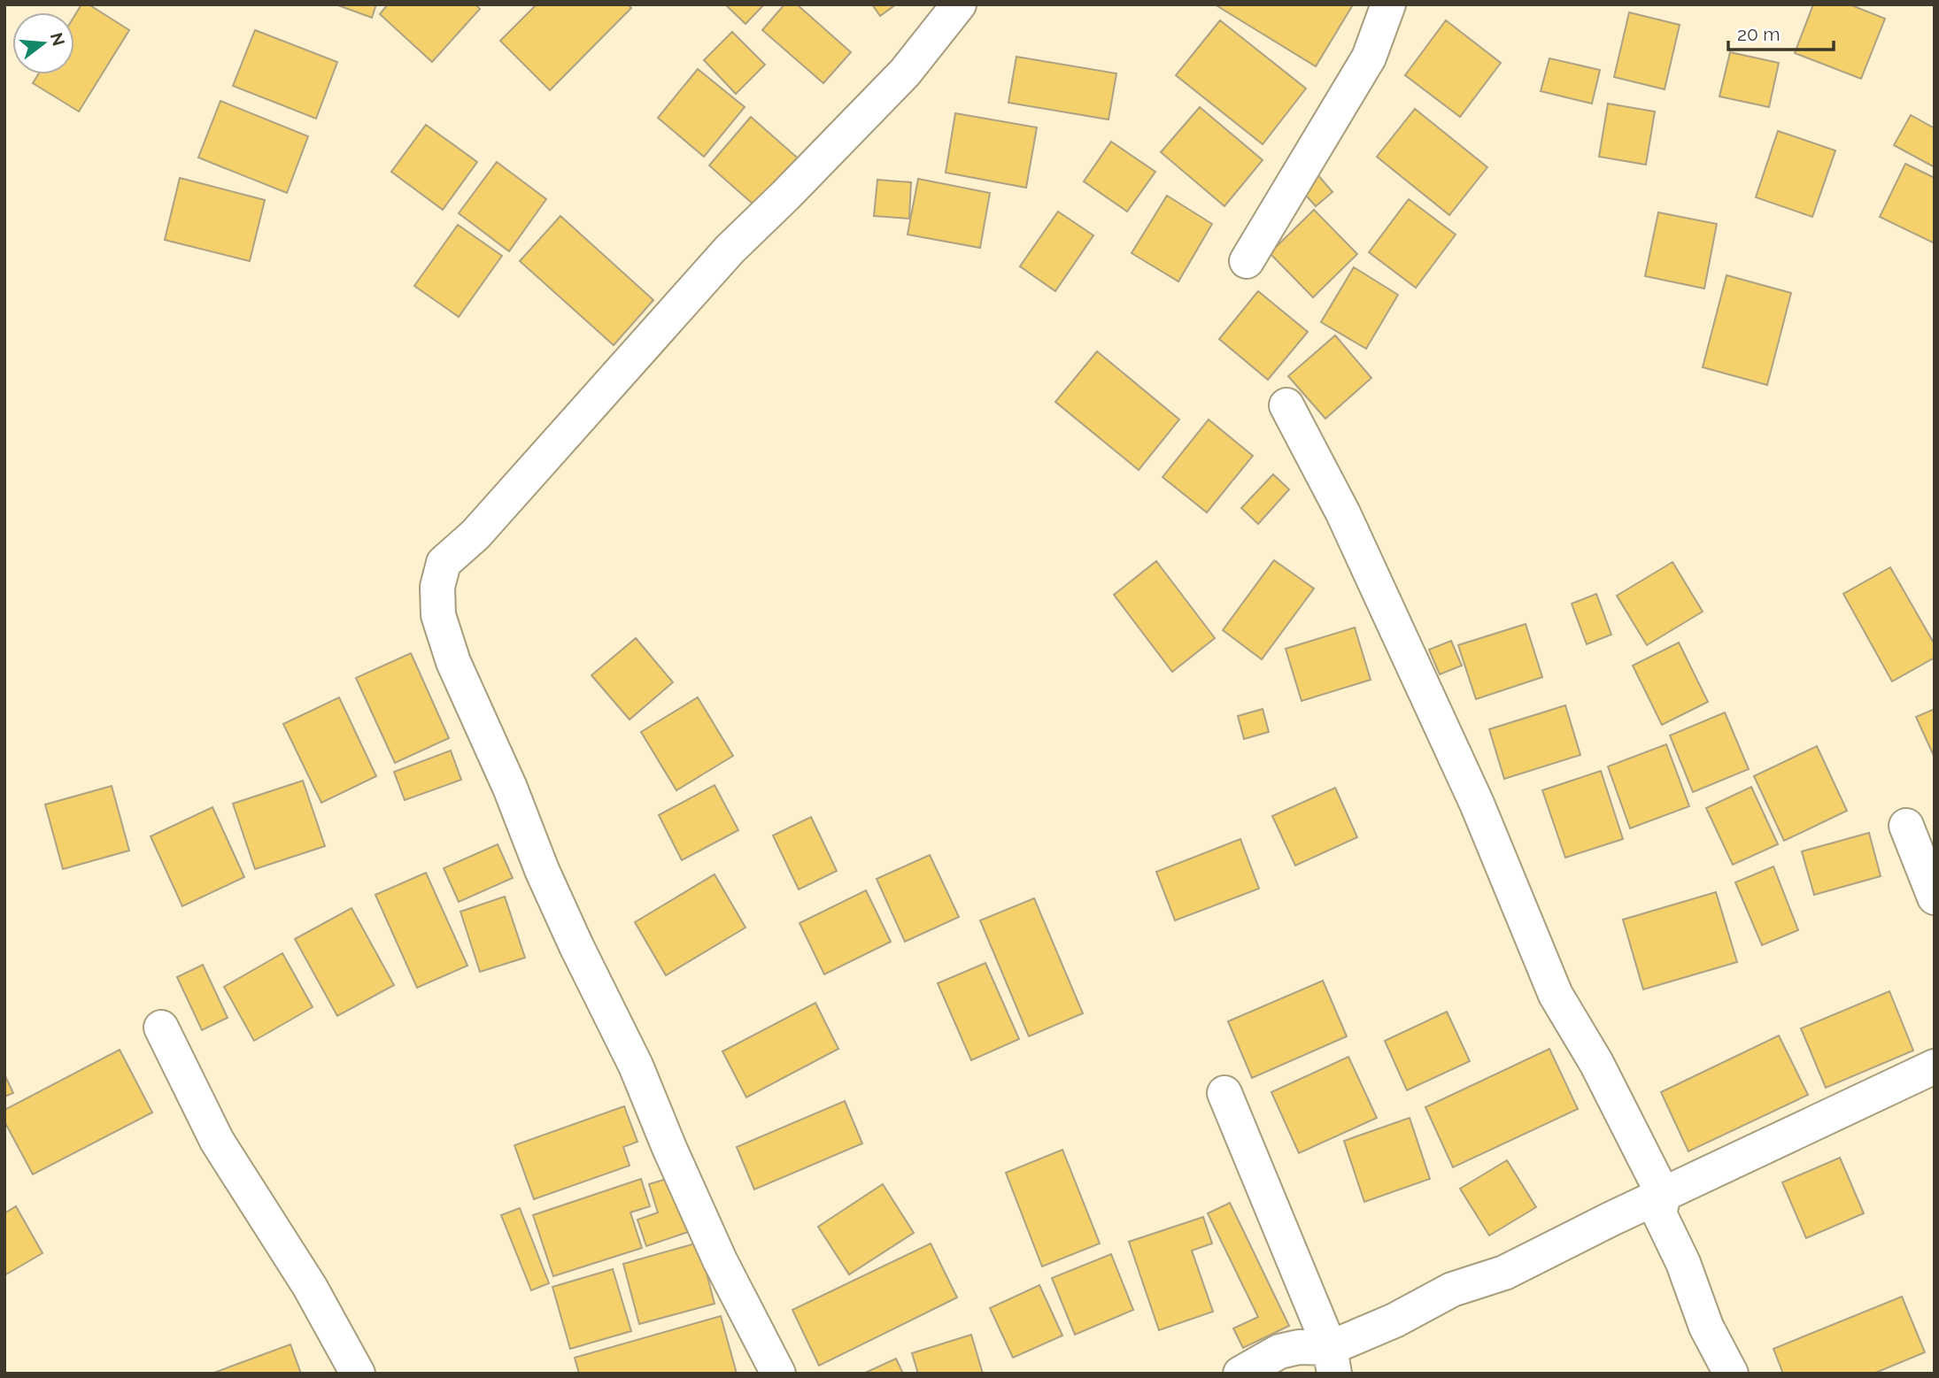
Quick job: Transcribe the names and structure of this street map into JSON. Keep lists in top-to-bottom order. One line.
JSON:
{"scale_bar":"20 m","north":"right"}
